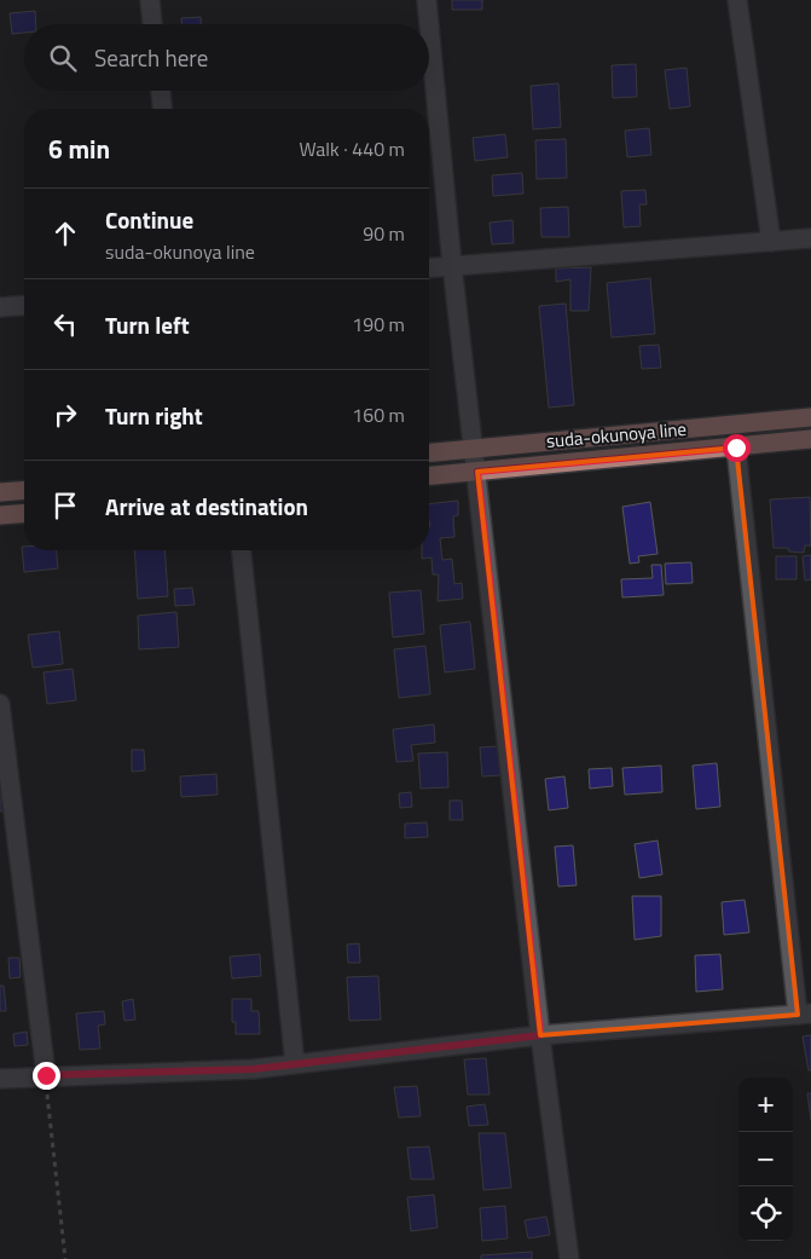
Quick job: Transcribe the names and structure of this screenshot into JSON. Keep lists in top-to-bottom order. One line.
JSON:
{"streets":{"main road":["suda-okunoya line"]},"page":{"search":"Search here","heading":["6 min","Walk · 440 m"],"list":[["Continue","suda-okunoya line","90 m"],["Turn left","190 m"],["Turn right","160 m"],"Arrive at destination"],"map_buttons":["+","−"]}}
